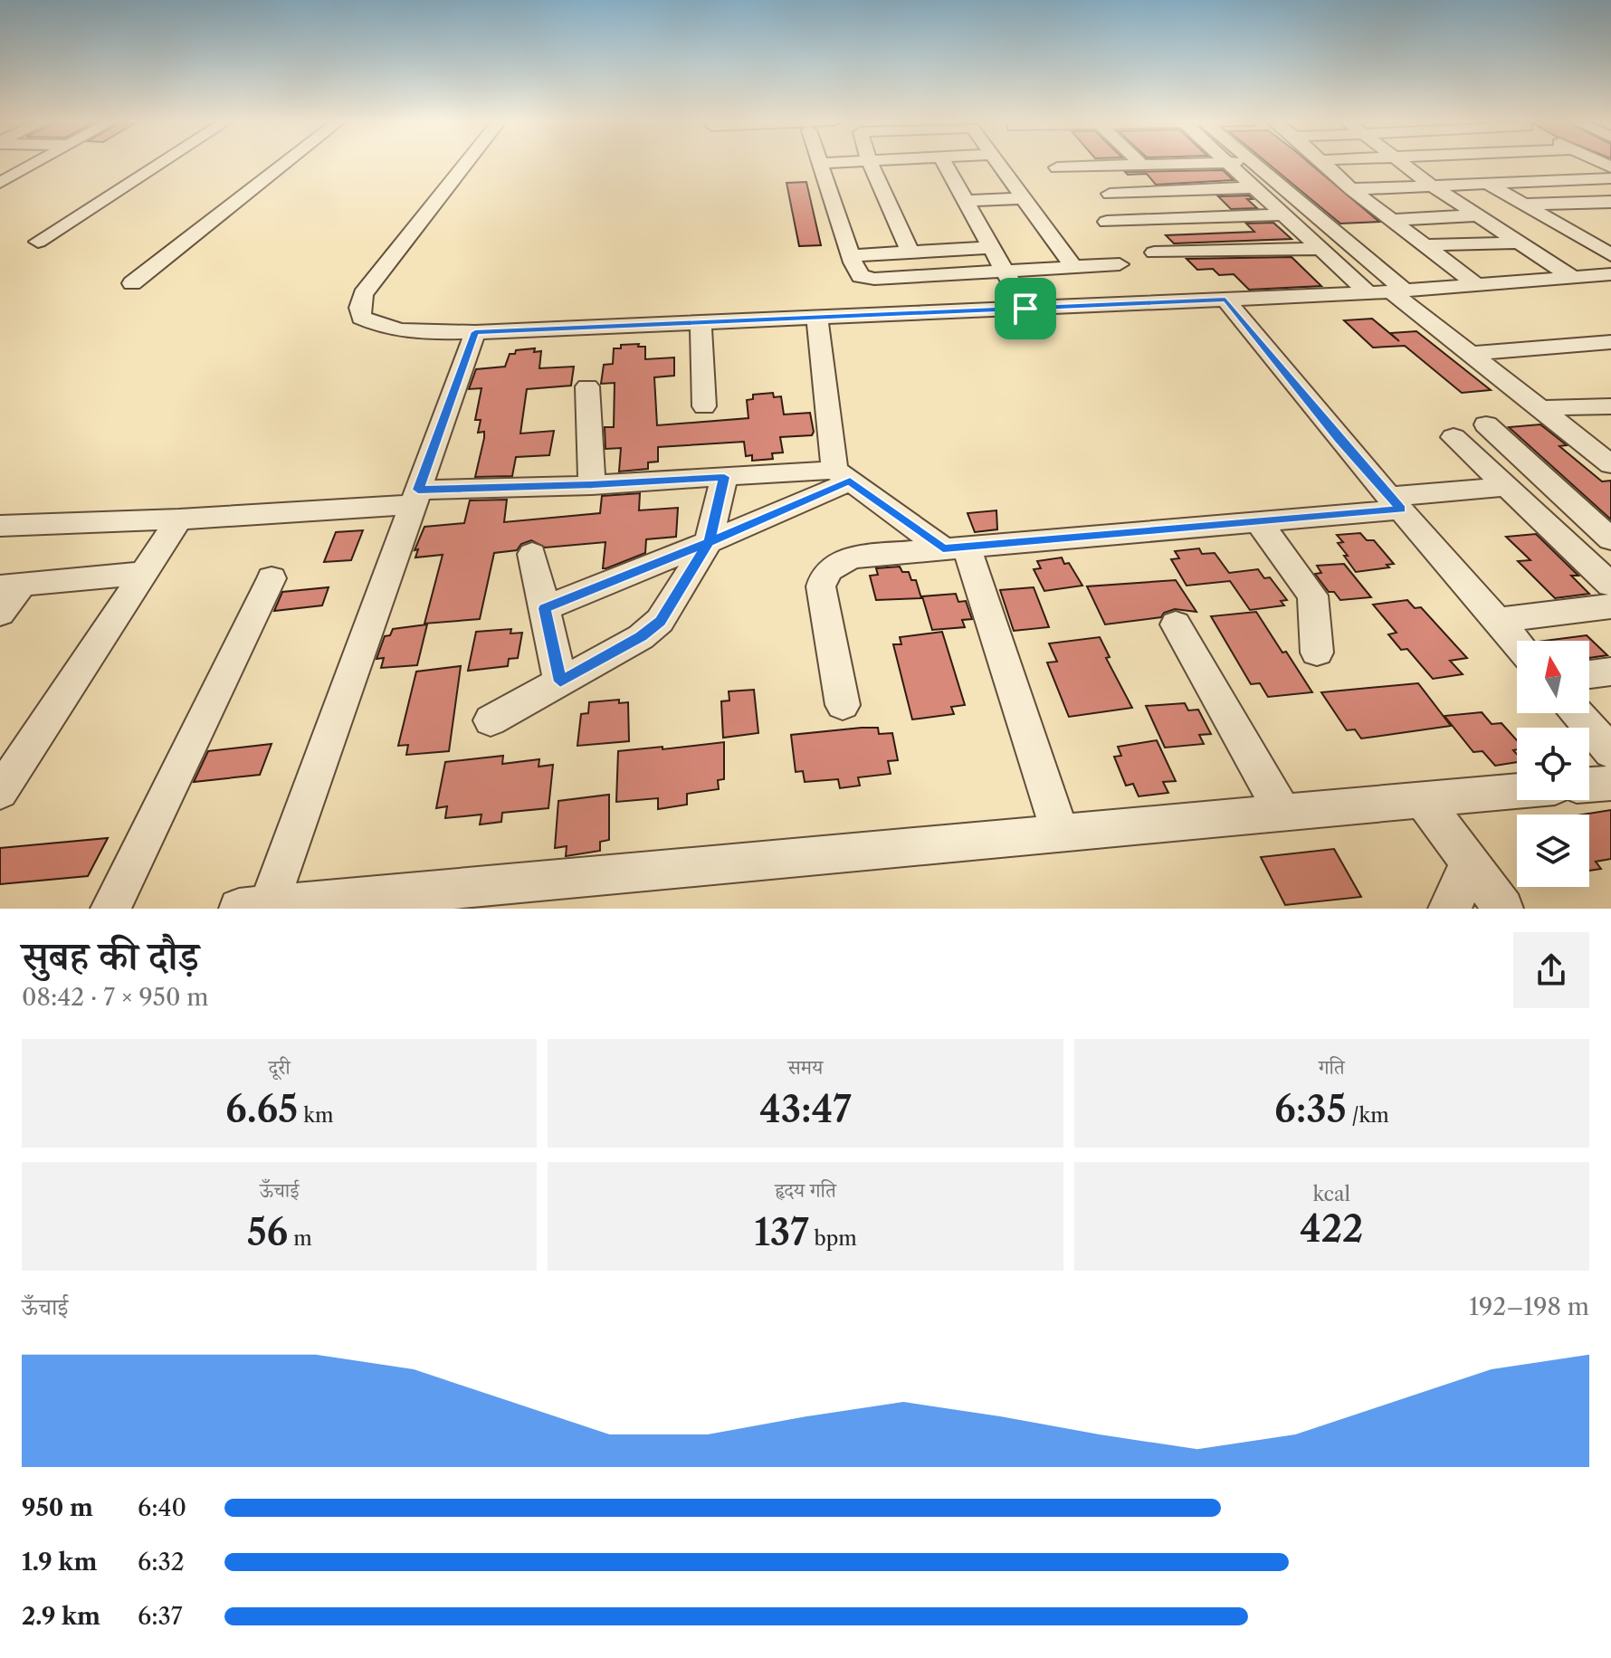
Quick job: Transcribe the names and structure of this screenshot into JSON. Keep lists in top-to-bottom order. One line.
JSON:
{"north":"top","page":{"heading":["सुबह की दौड़","08:42 · 7 × 950 m"],"stats":[["दूरी","6.65 km"],["समय","43:47"],["गति","6:35 /km"],["ऊँचाई","56 m"],["हृदय गति","137 bpm"],["kcal","422"]],"chart":["ऊँचाई","192–198 m"],"list":[{"name":"950 m","note":"6:40"},{"name":"1.9 km","note":"6:32"},{"name":"2.9 km","note":"6:37"}]}}
